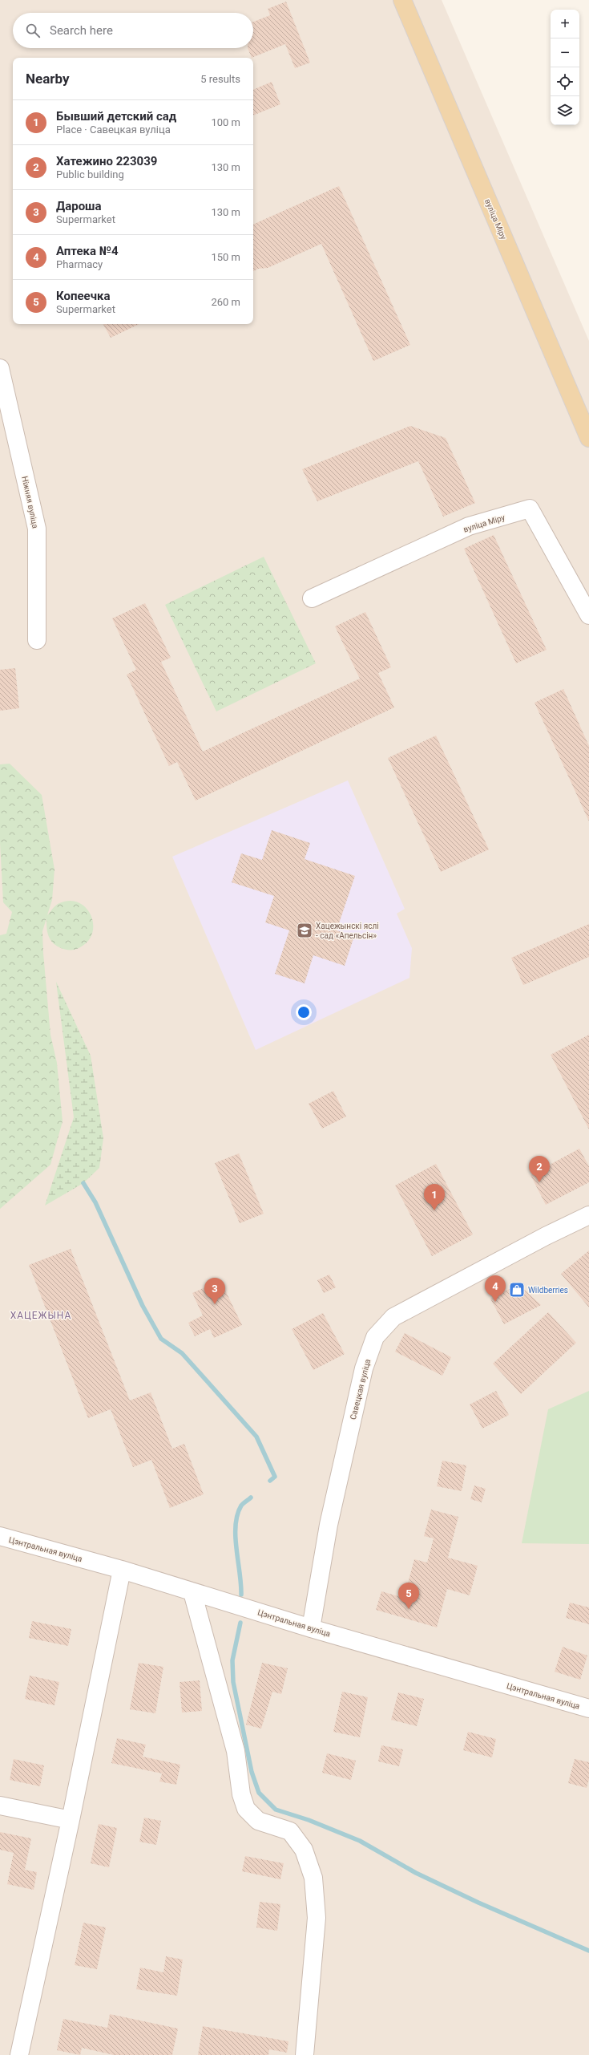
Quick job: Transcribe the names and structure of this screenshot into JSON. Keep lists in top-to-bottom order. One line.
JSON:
{"streets":{"main road":["вуліца Міру"],"street":["Ніжняя вуліца","Савецкая вуліца","Цэнтральная вуліца"]},"crossings":[["Савецкая вуліца","Цэнтральная вуліца"]],"districts":["ХАЦЕЖЫНА"],"places":{"school or university":["Хацежынскі яслі - сад «Апельсін»"],"shop":["Wildberries"]},"page":{"map_buttons":["+","−"],"search":"Search here","heading":["Nearby","5 results"],"list":[{"mark":"1","name":"Бывший детский сад","note":"Place · Савецкая вуліца","value":"100 m"},{"mark":"2","name":"Хатежино 223039","note":"Public building","value":"130 m"},{"mark":"3","name":"Дароша","note":"Supermarket","value":"130 m"},{"mark":"4","name":"Аптека №4","note":"Pharmacy","value":"150 m"},{"mark":"5","name":"Копеечка","note":"Supermarket","value":"260 m"}],"pins":["2","1","4","3","5"]}}
